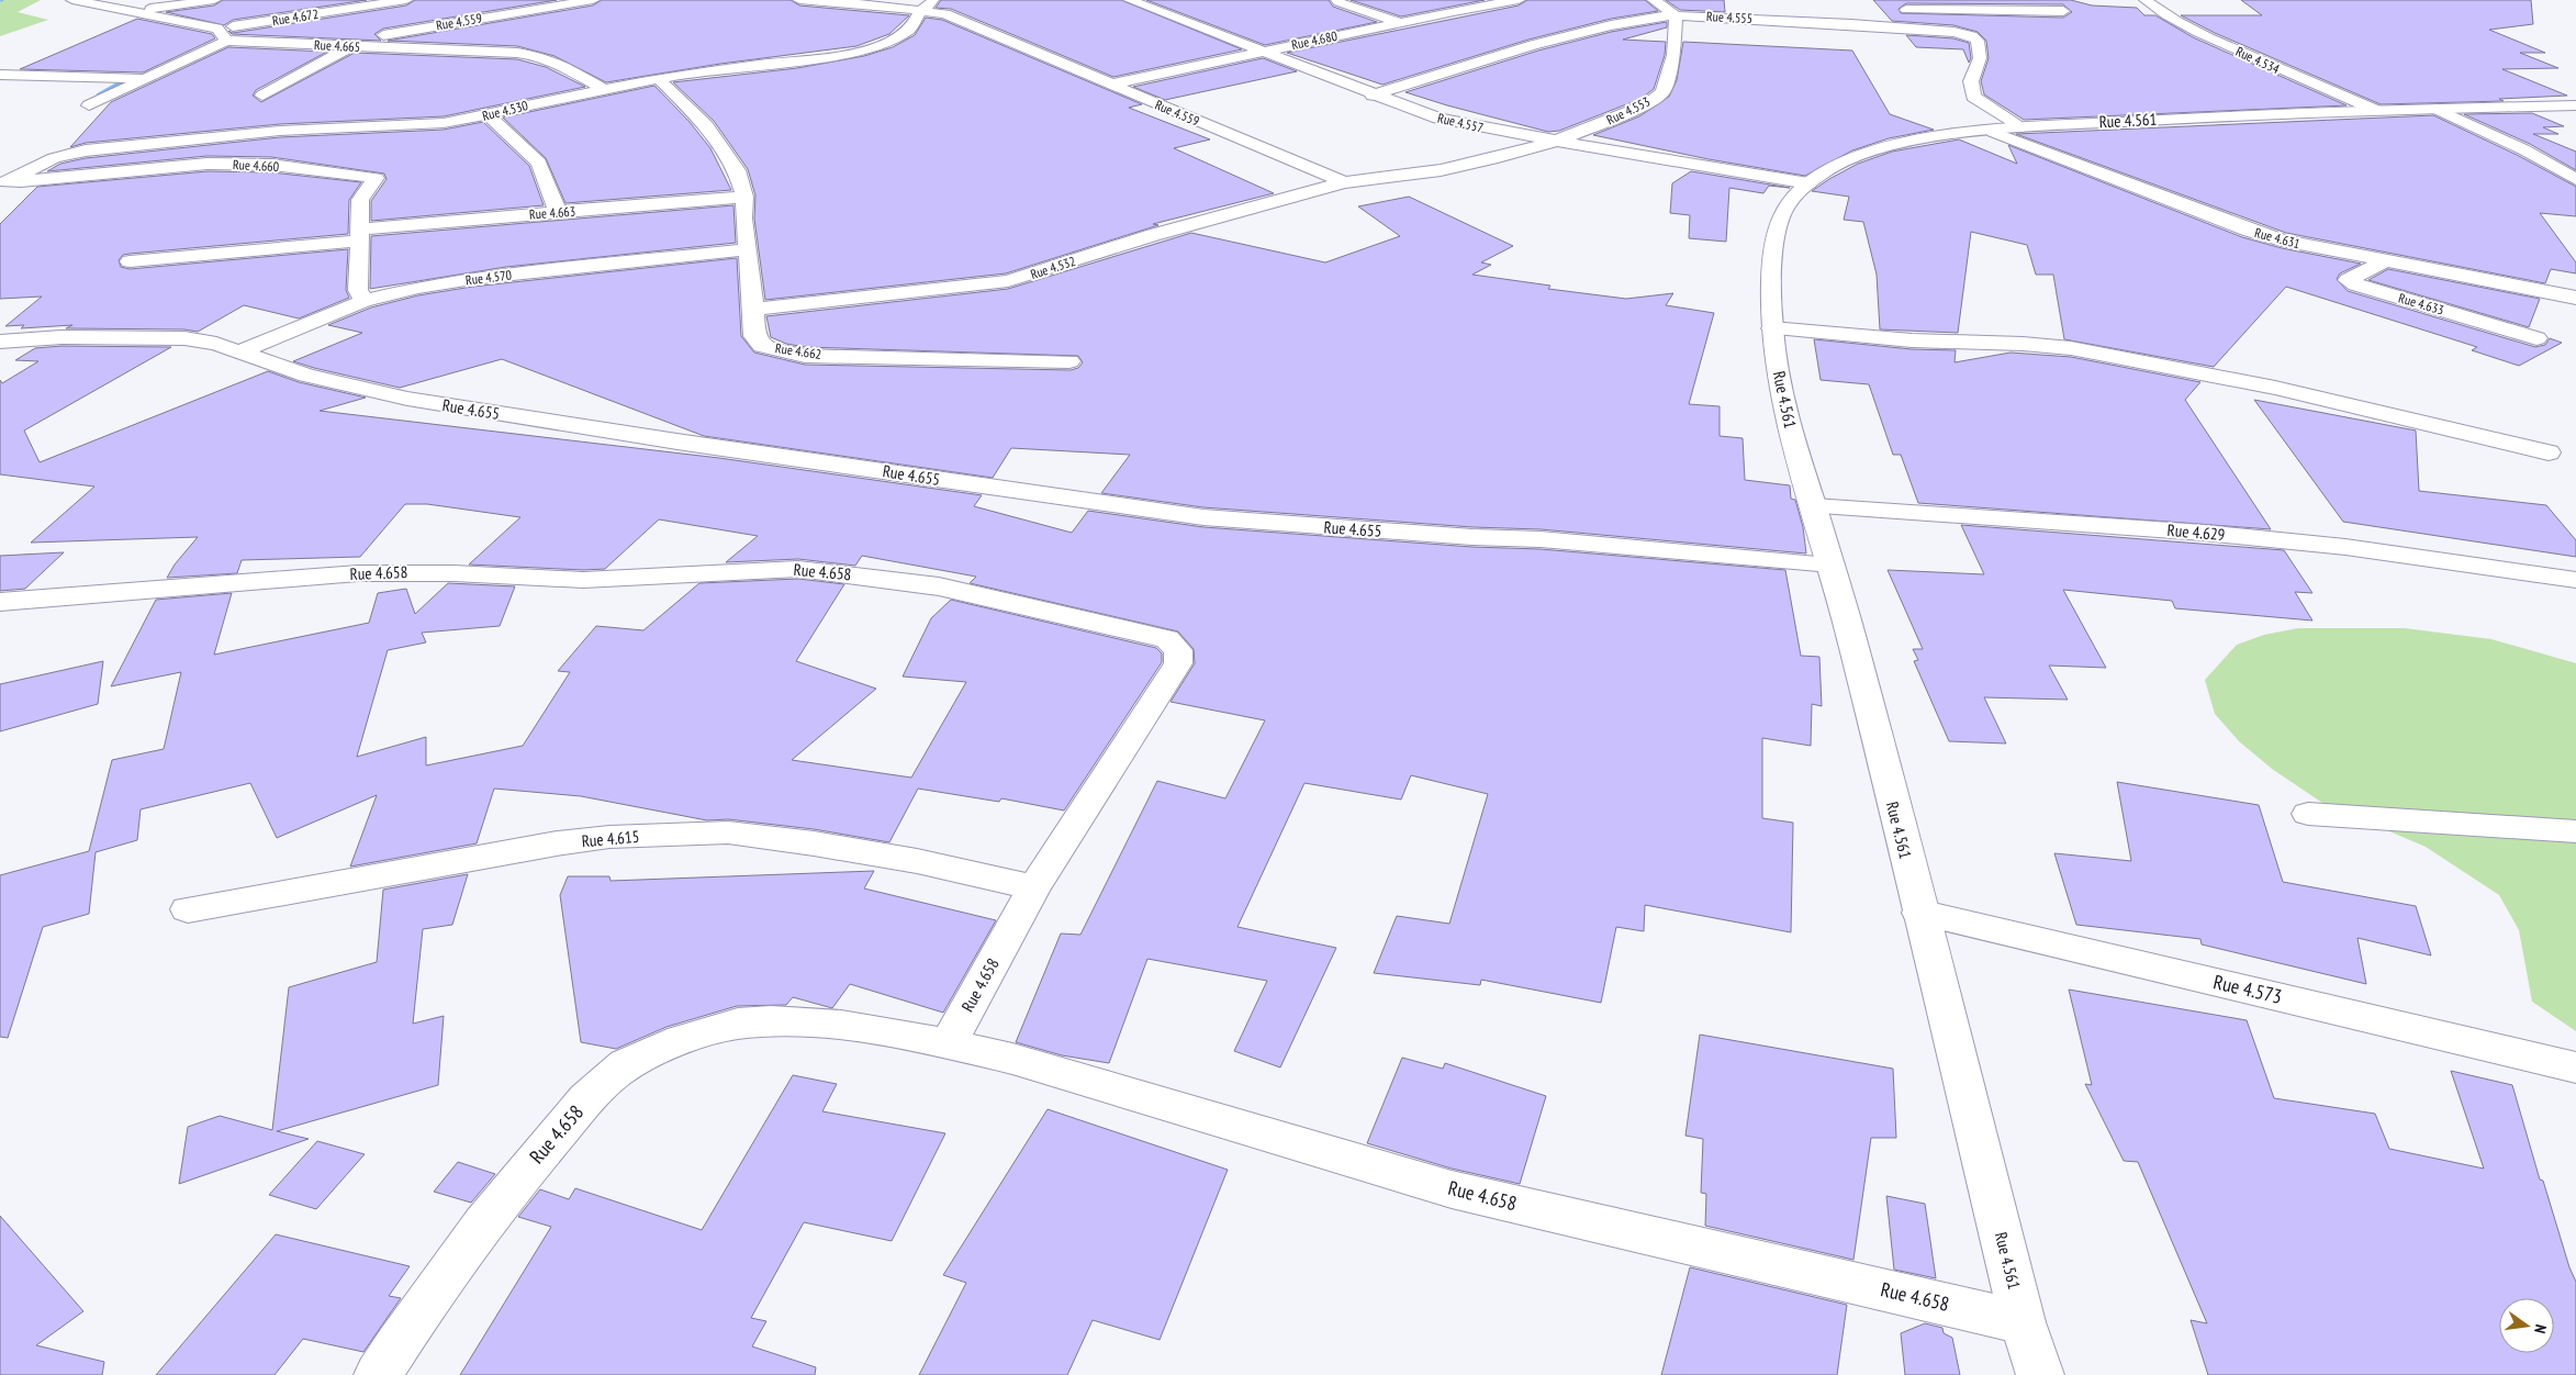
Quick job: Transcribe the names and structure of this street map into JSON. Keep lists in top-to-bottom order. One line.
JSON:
{"streets":{"street":["Rue 4.672","Rue 4.555","Rue 4.559","Rue 4.680","Rue 4.665","Rue 4.534","Rue 4.530","Rue 4.553","Rue 4.561","Rue 4.557","Rue 4.660","Rue 4.663","Rue 4.631","Rue 4.532","Rue 4.570","Rue 4.633","Rue 4.662","Rue 4.655","Rue 4.629","Rue 4.658","Rue 4.615","Rue 4.573"]},"crossings":[["Rue 4.672","Rue 4.665"],["Rue 4.555","Rue 4.553"],["Rue 4.555","Rue 4.561"],["Rue 4.555","Rue 4.557"],["Rue 4.559","Rue 4.680"],["Rue 4.559","Rue 4.665"],["Rue 4.559","Rue 4.530"],["Rue 4.559","Rue 4.532"],["Rue 4.680","Rue 4.557"],["Rue 4.665","Rue 4.530"],["Rue 4.534","Rue 4.561"],["Rue 4.530","Rue 4.660"],["Rue 4.530","Rue 4.662"],["Rue 4.553","Rue 4.557"],["Rue 4.561","Rue 4.557"],["Rue 4.561","Rue 4.631"],["Rue 4.561","Rue 4.655"],["Rue 4.561","Rue 4.629"],["Rue 4.561","Rue 4.658"],["Rue 4.561","Rue 4.573"],["Rue 4.660","Rue 4.663"],["Rue 4.660","Rue 4.570"],["Rue 4.663","Rue 4.662"],["Rue 4.631","Rue 4.633"],["Rue 4.532","Rue 4.662"],["Rue 4.570","Rue 4.662"],["Rue 4.570","Rue 4.655"],["Rue 4.658","Rue 4.615"]],"north":"right"}
